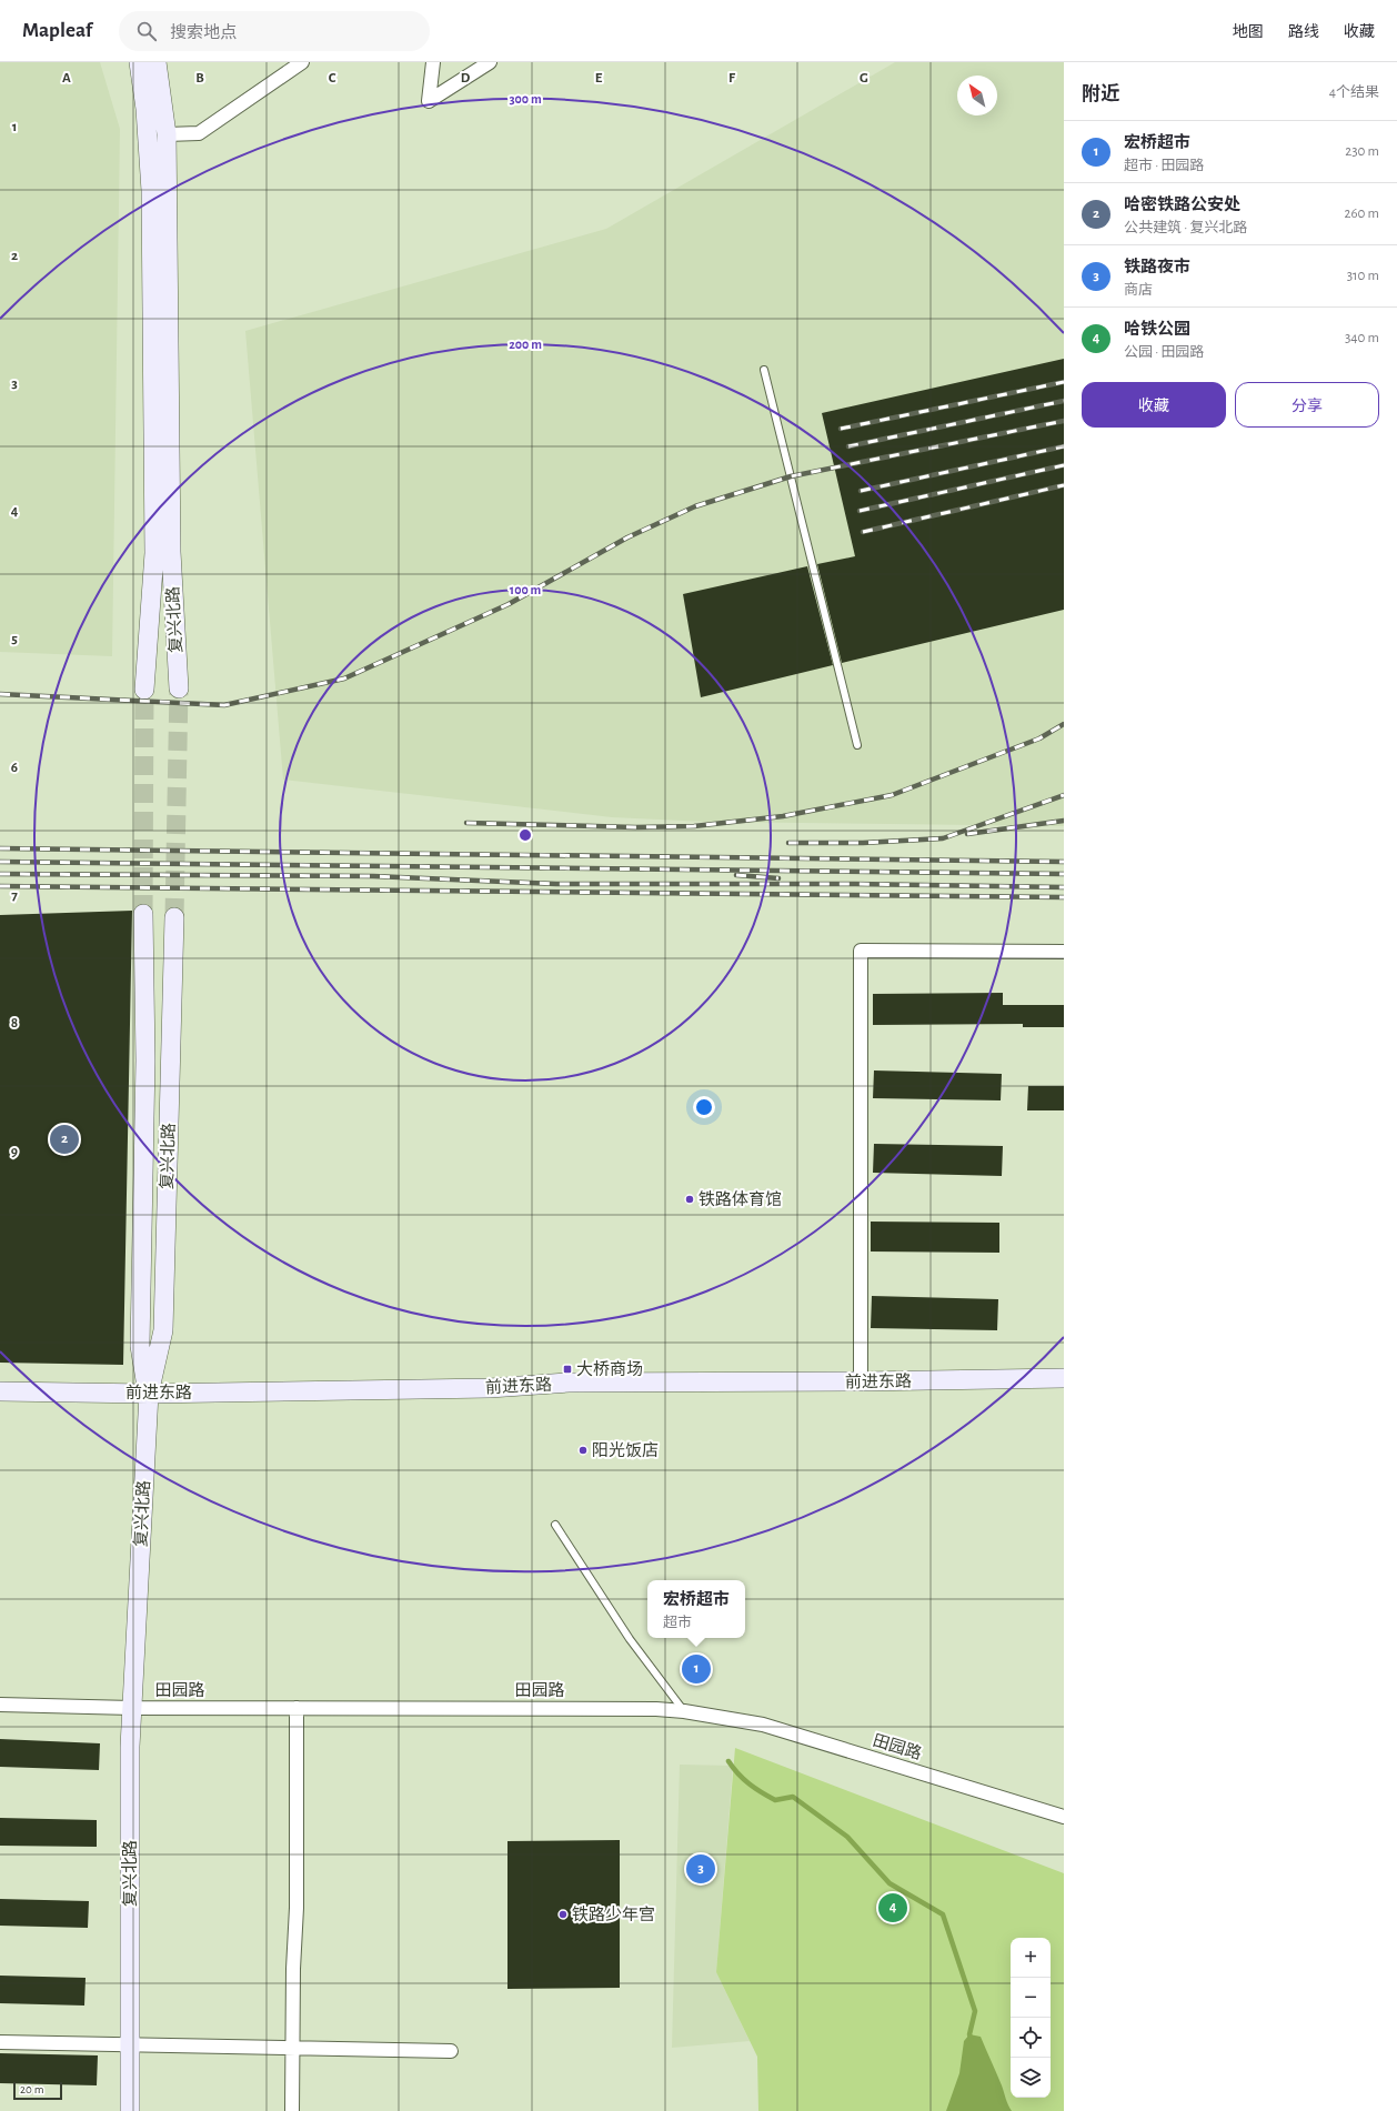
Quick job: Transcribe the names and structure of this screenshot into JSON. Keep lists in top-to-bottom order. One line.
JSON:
{"streets":{"street":["复兴北路","前进东路","田园路"]},"crossings":[["复兴北路","前进东路"],["复兴北路","田园路"]],"places":{"other":["铁路体育馆","阳光饭店","铁路少年宫"],"transit":["大桥商场"]},"scale_bar":"20 m","north":"top left","page":{"header":"Mapleaf","search":"搜索地点","nav":["地图","路线","收藏"],"heading":["附近","4个结果"],"list":[{"mark":"1","name":"宏桥超市","note":"超市 · 田园路","value":"230 m"},{"mark":"2","name":"哈密铁路公安处","note":"公共建筑 · 复兴北路","value":"260 m"},{"mark":"3","name":"铁路夜市","note":"商店","value":"310 m"},{"mark":"4","name":"哈铁公园","note":"公园 · 田园路","value":"340 m"}],"buttons":["收藏","分享"],"pins":["2","1","3","4"],"popup":["宏桥超市","超市"],"map_buttons":["+","−"],"scale":"20 m"},"grid":{"columns":["A","B","C","D","E","F","G"],"rows":["1","2","3","4","5","6","7","8","9"]},"rings":["300 m","200 m","100 m"]}
